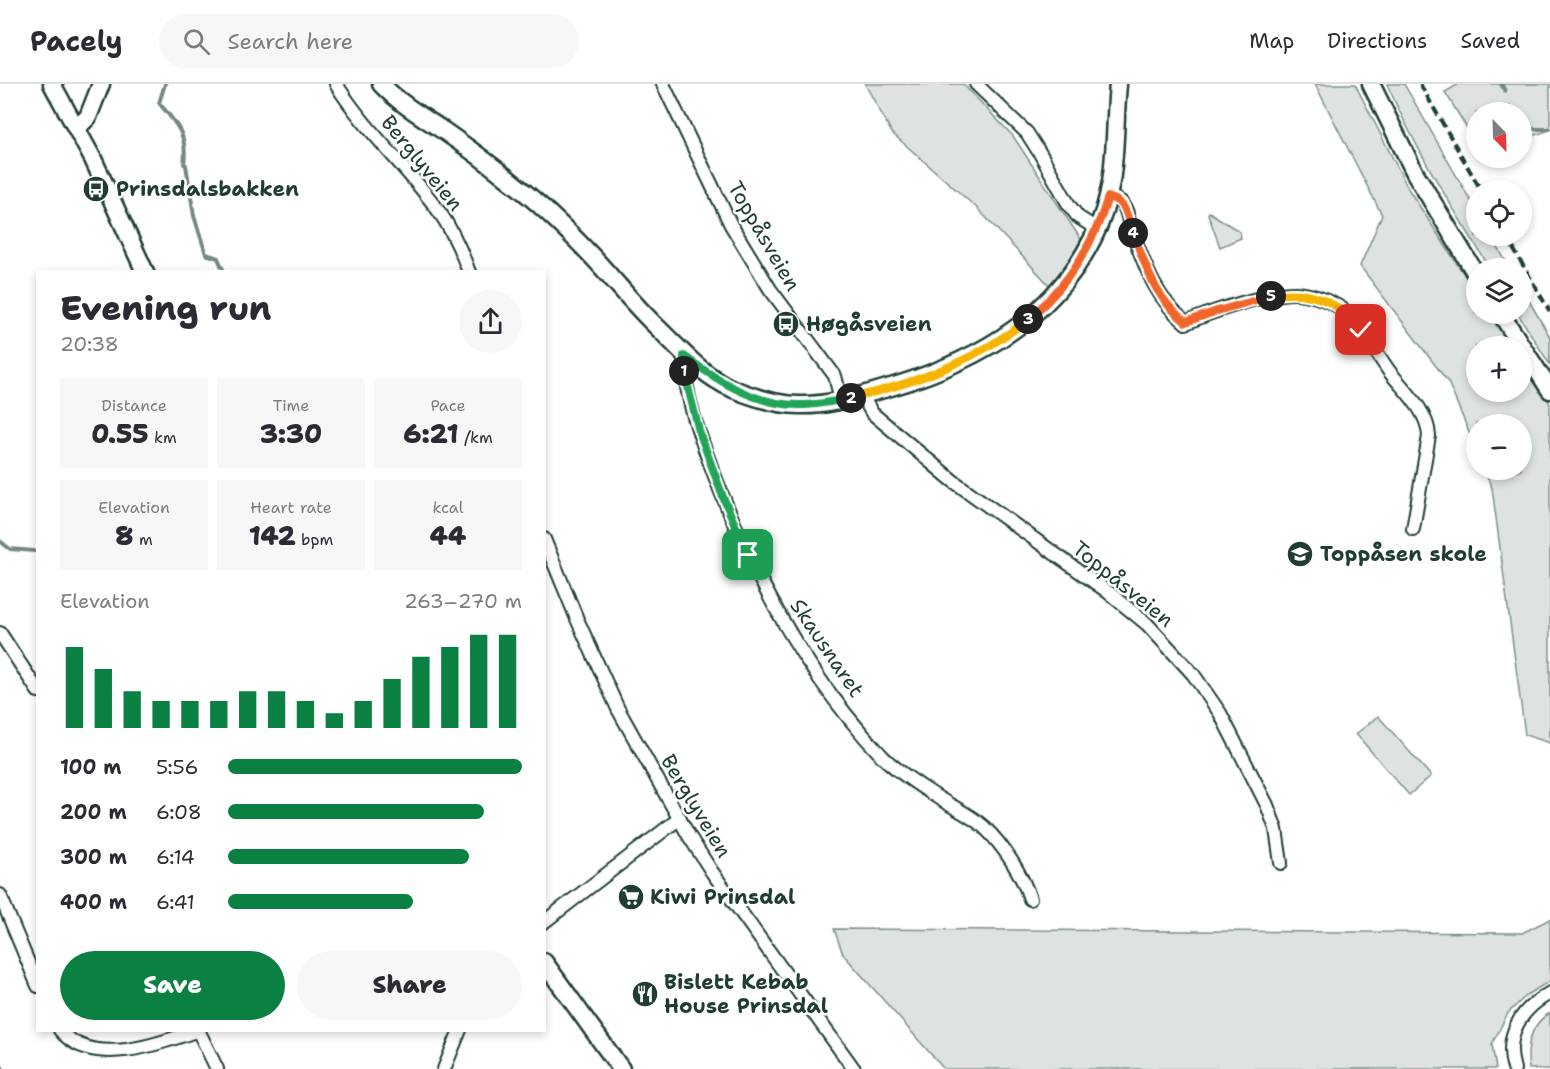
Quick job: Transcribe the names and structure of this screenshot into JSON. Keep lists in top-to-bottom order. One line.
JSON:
{"streets":{"street":["Berglyveien","Toppåsveien","Skausnaret"]},"places":{"bus stop":["Prinsdalsbakken","Høgåsveien"],"school or university":["Toppåsen skole"],"supermarket":["Kiwi Prinsdal"],"restaurant":["Bislett Kebab House Prinsdal"]},"north":"bottom right","page":{"header":"Pacely","search":"Search here","nav":["Map","Directions","Saved"],"map_buttons":["+","−"],"pins":["4","5","3","1","2"],"heading":["Evening run","20:38"],"stats":[["Distance","0.55 km"],["Time","3:30"],["Pace","6:21 /km"],["Elevation","8 m"],["Heart rate","142 bpm"],["kcal","44"]],"chart":["Elevation","263–270 m"],"list":[{"name":"100 m","note":"5:56"},{"name":"200 m","note":"6:08"},{"name":"300 m","note":"6:14"},{"name":"400 m","note":"6:41"}],"buttons":["Save","Share"]}}
